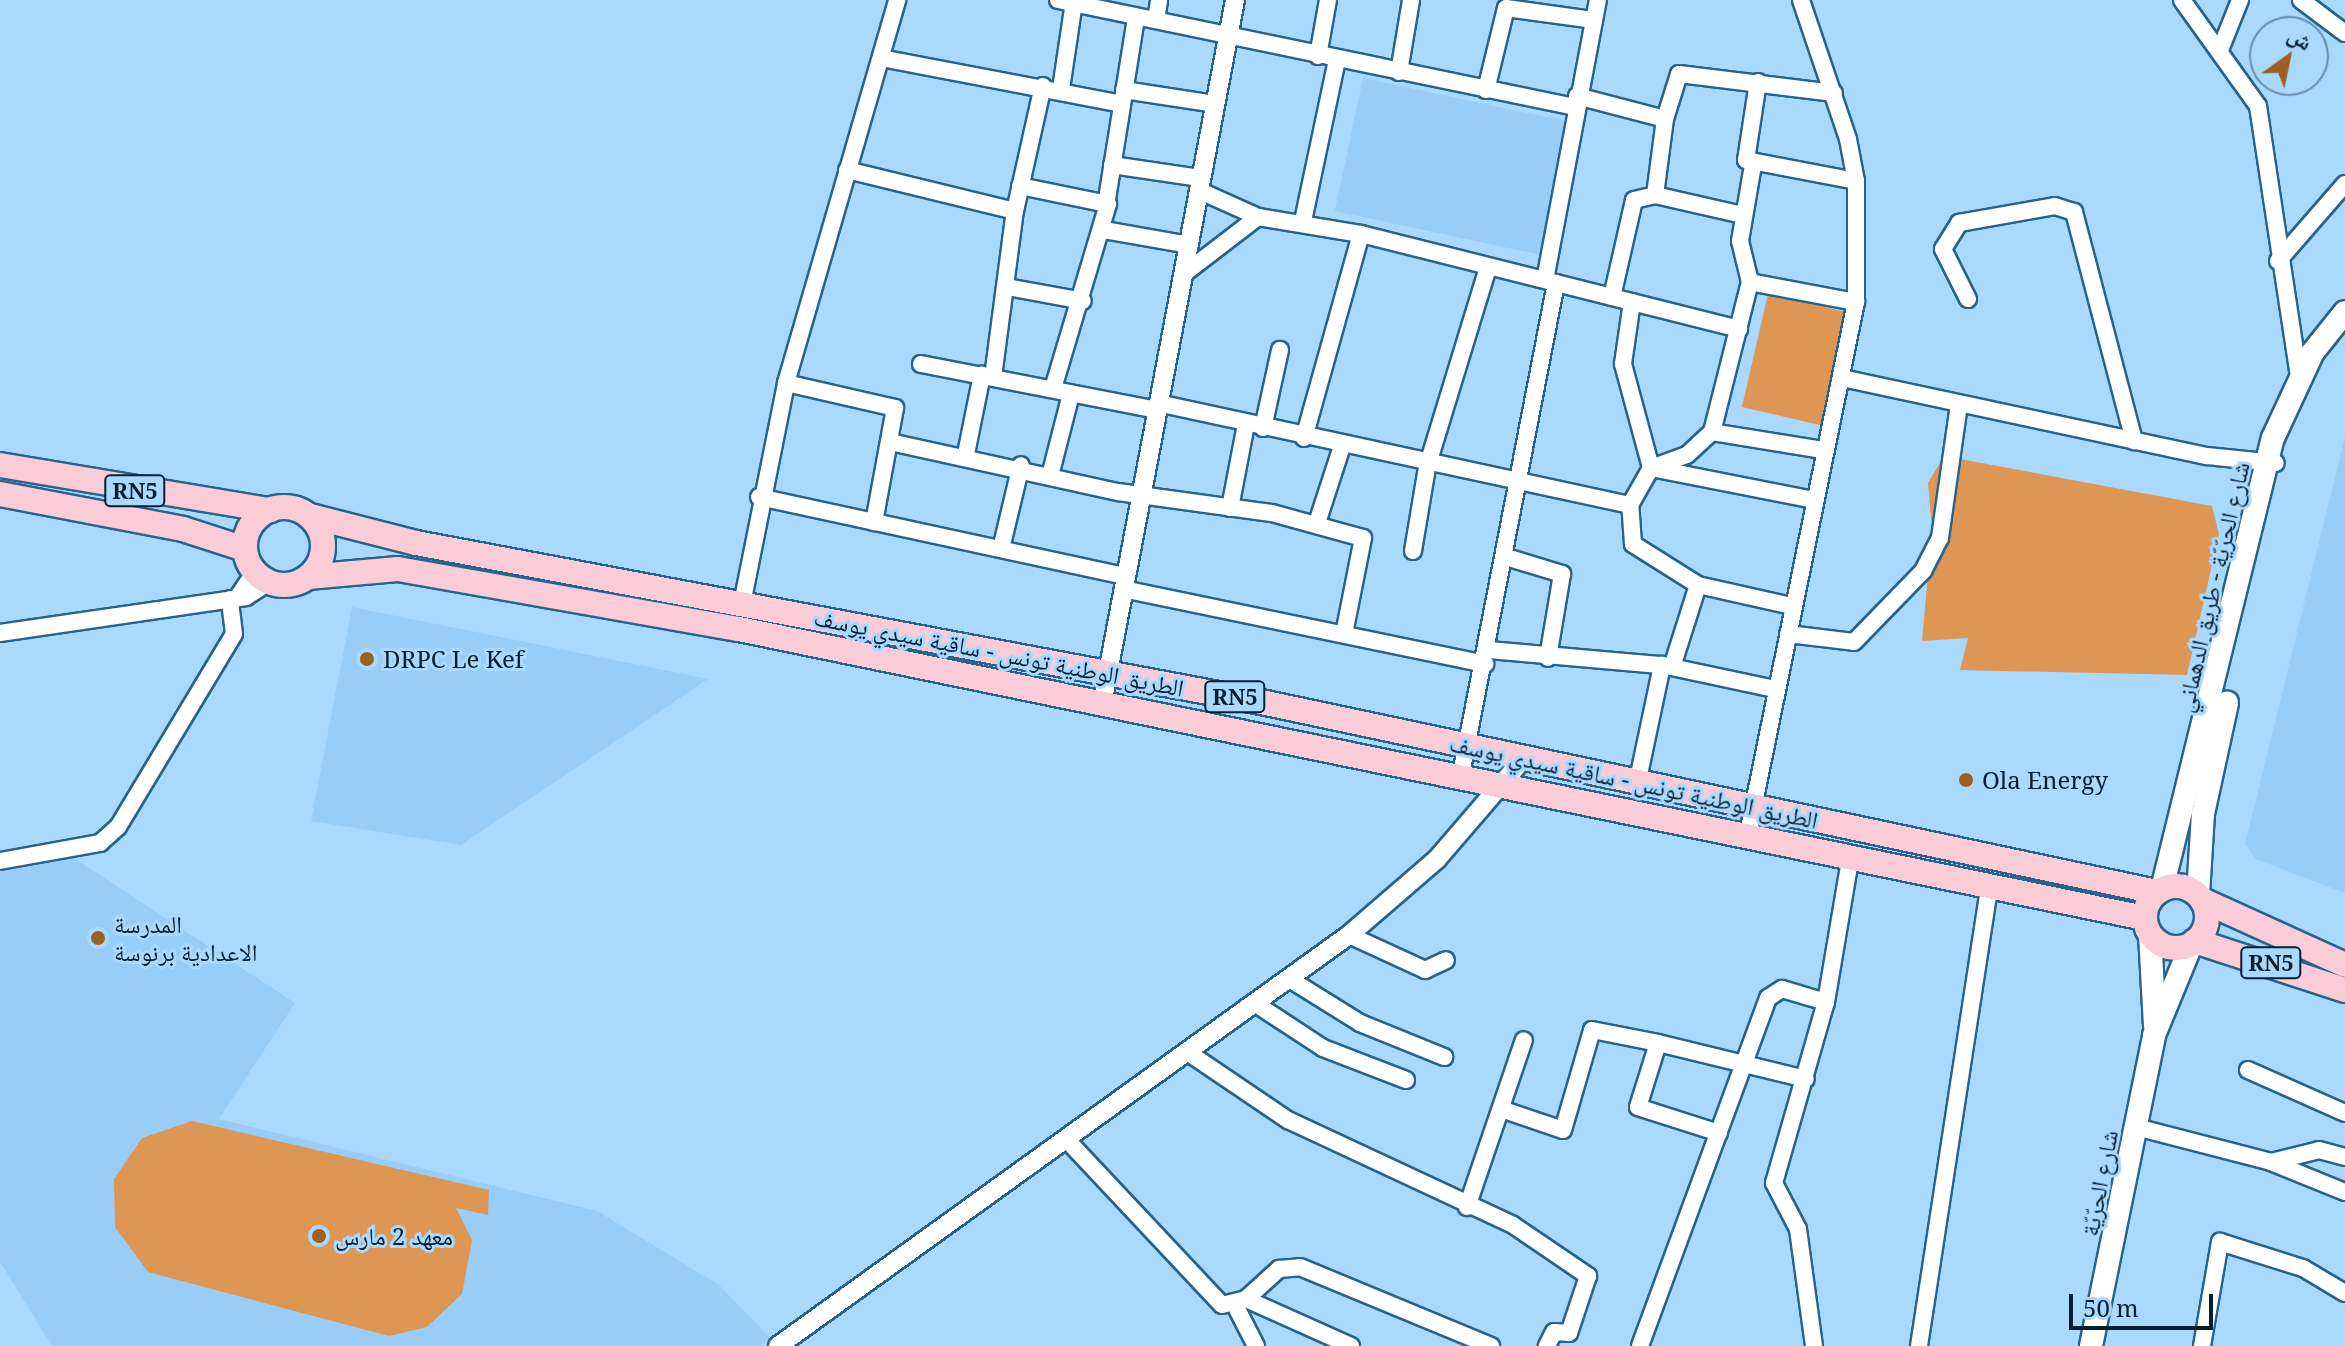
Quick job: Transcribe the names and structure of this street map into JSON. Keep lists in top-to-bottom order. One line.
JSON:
{"streets":{"main road":["RN5","شارع الحرّيّة - طريق الدهماني","الطريق الوطنية تونس - ساقية سيدي يوسف","شارع الحرّيّة"]},"crossings":[["RN5","شارع الحرّيّة - طريق الدهماني"],["RN5","الطريق الوطنية تونس - ساقية سيدي يوسف"],["RN5","شارع الحرّيّة"],["شارع الحرّيّة - طريق الدهماني","الطريق الوطنية تونس - ساقية سيدي يوسف"],["شارع الحرّيّة - طريق الدهماني","شارع الحرّيّة"],["الطريق الوطنية تونس - ساقية سيدي يوسف","شارع الحرّيّة"]],"places":["DRPC Le Kef","Ola Energy","المدرسة الاعدادية برنوسة","معهد 2 مارس"],"scale_bar":"50 m","north":"top right"}
